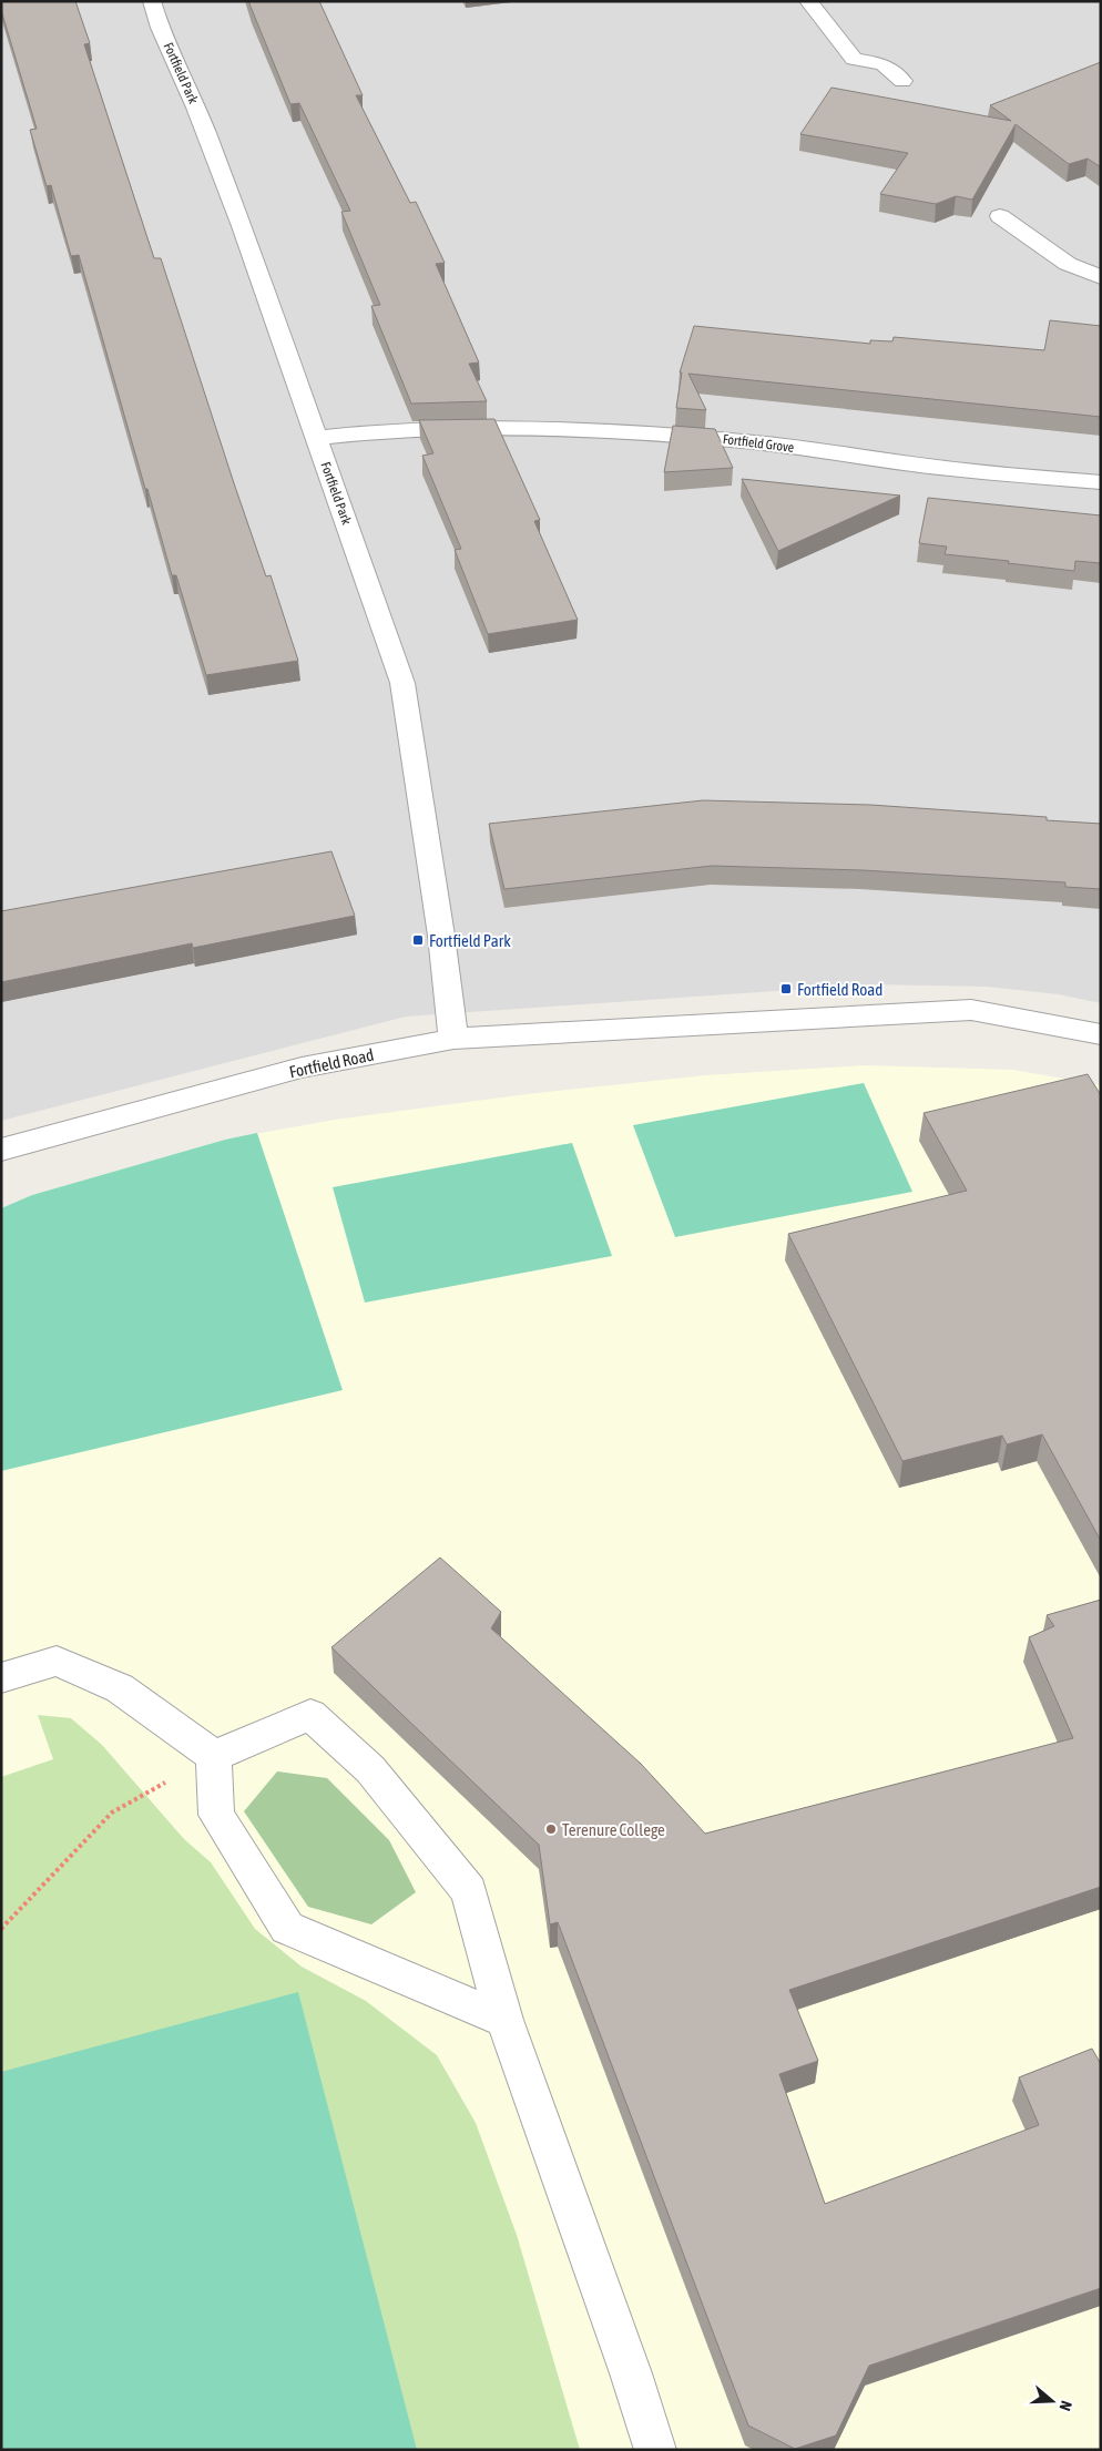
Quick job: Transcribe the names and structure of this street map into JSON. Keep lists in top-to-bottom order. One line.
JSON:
{"streets":{"street":["Fortfield Park","Fortfield Grove","Fortfield Road"]},"crossings":[["Fortfield Park","Fortfield Grove"],["Fortfield Park","Fortfield Road"]],"places":{"transit":["Fortfield Park","Fortfield Road"],"other":["Terenure College"]},"north":"right"}
